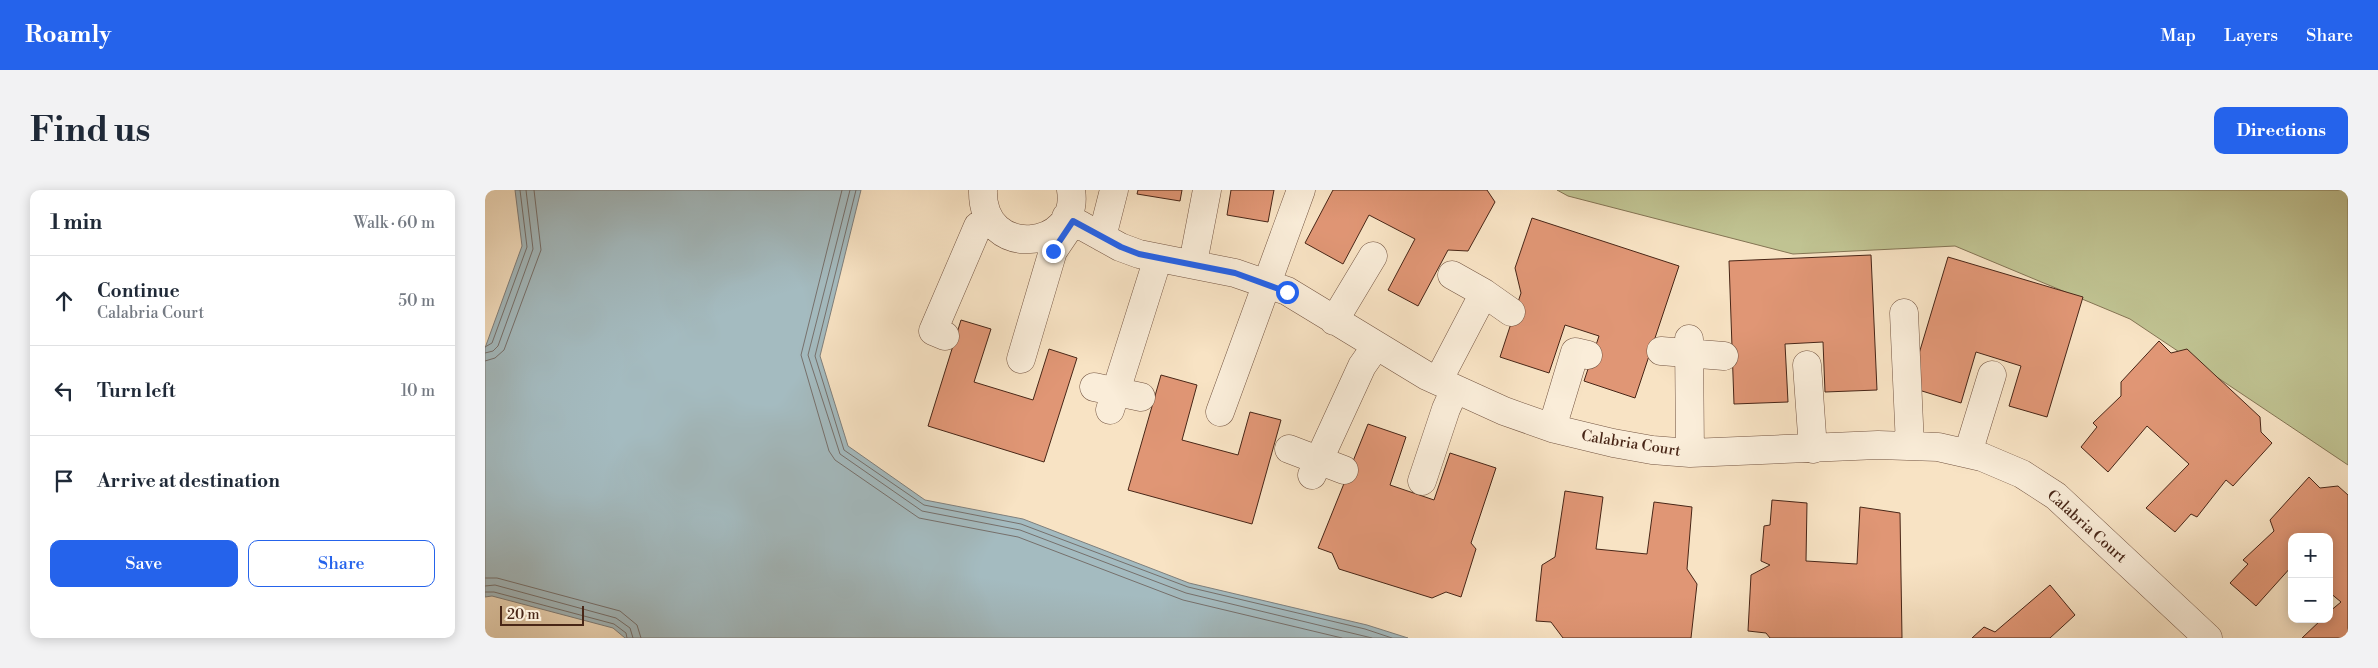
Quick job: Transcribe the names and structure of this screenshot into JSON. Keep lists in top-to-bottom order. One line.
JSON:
{"streets":{"street":["Calabria Court"]},"scale_bar":"20 m","page":{"header":"Roamly","nav":["Map","Layers","Share"],"buttons":["Directions",["Save","Share"]],"title":"Find us","heading":["1 min","Walk · 60 m"],"list":[["Continue","Calabria Court","50 m"],["Turn left","10 m"],"Arrive at destination"],"map_buttons":["+","−"],"scale":"20 m"}}
